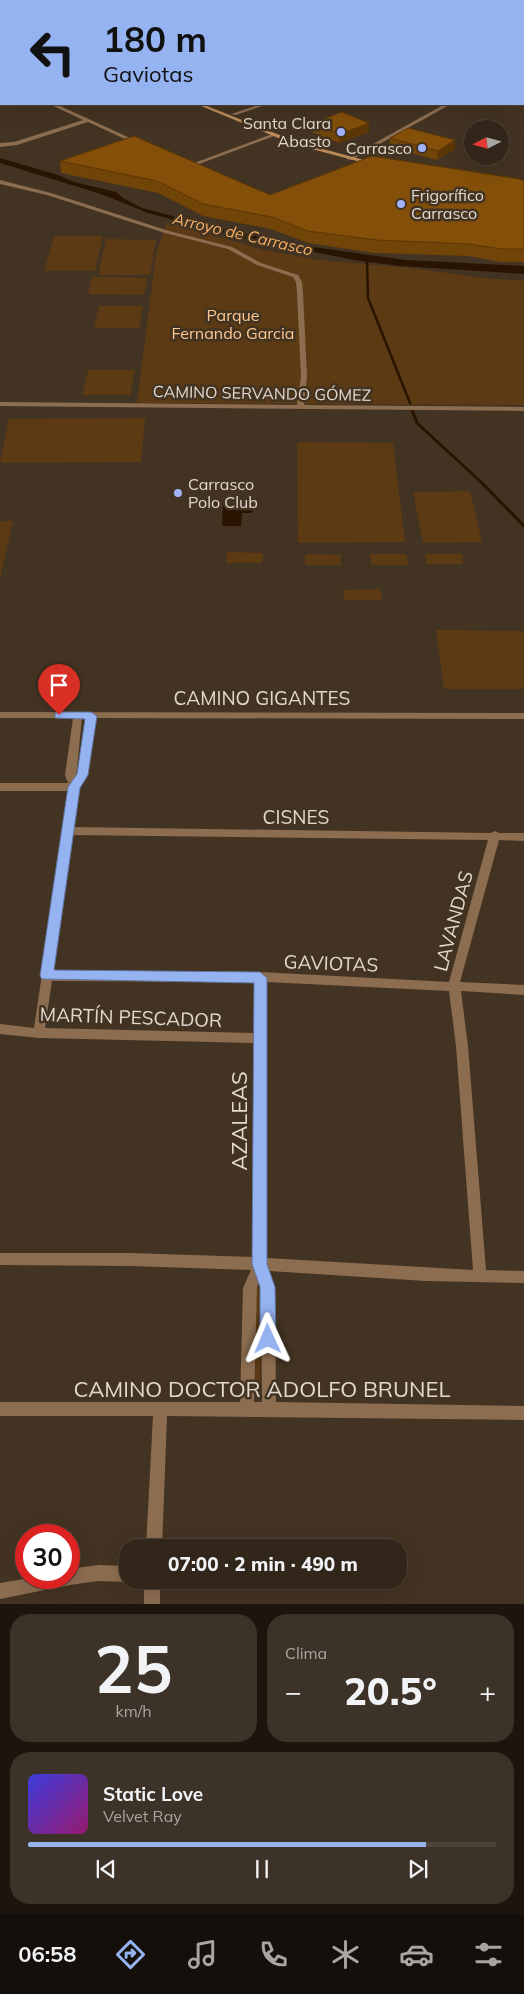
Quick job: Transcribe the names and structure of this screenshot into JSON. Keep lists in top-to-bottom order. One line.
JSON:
{"streets":{"street":["CAMINO SERVANDO GÓMEZ","CAMINO GIGANTES","CISNES","LAVANDAS","GAVIOTAS","MARTÍN PESCADOR","AZALEAS","CAMINO DOCTOR ADOLFO BRUNEL"]},"crossings":[["CISNES","LAVANDAS"],["LAVANDAS","GAVIOTAS"],["GAVIOTAS","AZALEAS"],["MARTÍN PESCADOR","AZALEAS"],["AZALEAS","CAMINO DOCTOR ADOLFO BRUNEL"]],"water":["Arroyo de Carrasco"],"parks":["Parque Fernando Garcia"],"places":["Santa Clara Abasto","Carrasco","Frigorífico Carrasco","Carrasco Polo Club"],"north":"left","page":{"turn":["180 m","Gaviotas"],"limit":"30","trip":"07:00 · 2 min · 490 m","tile":[["25","km/h"],"Clima"],"heat":["−","20.5°","+"],"song":["Static Love","Velvet Ray"],"tabs":"06:58"}}
